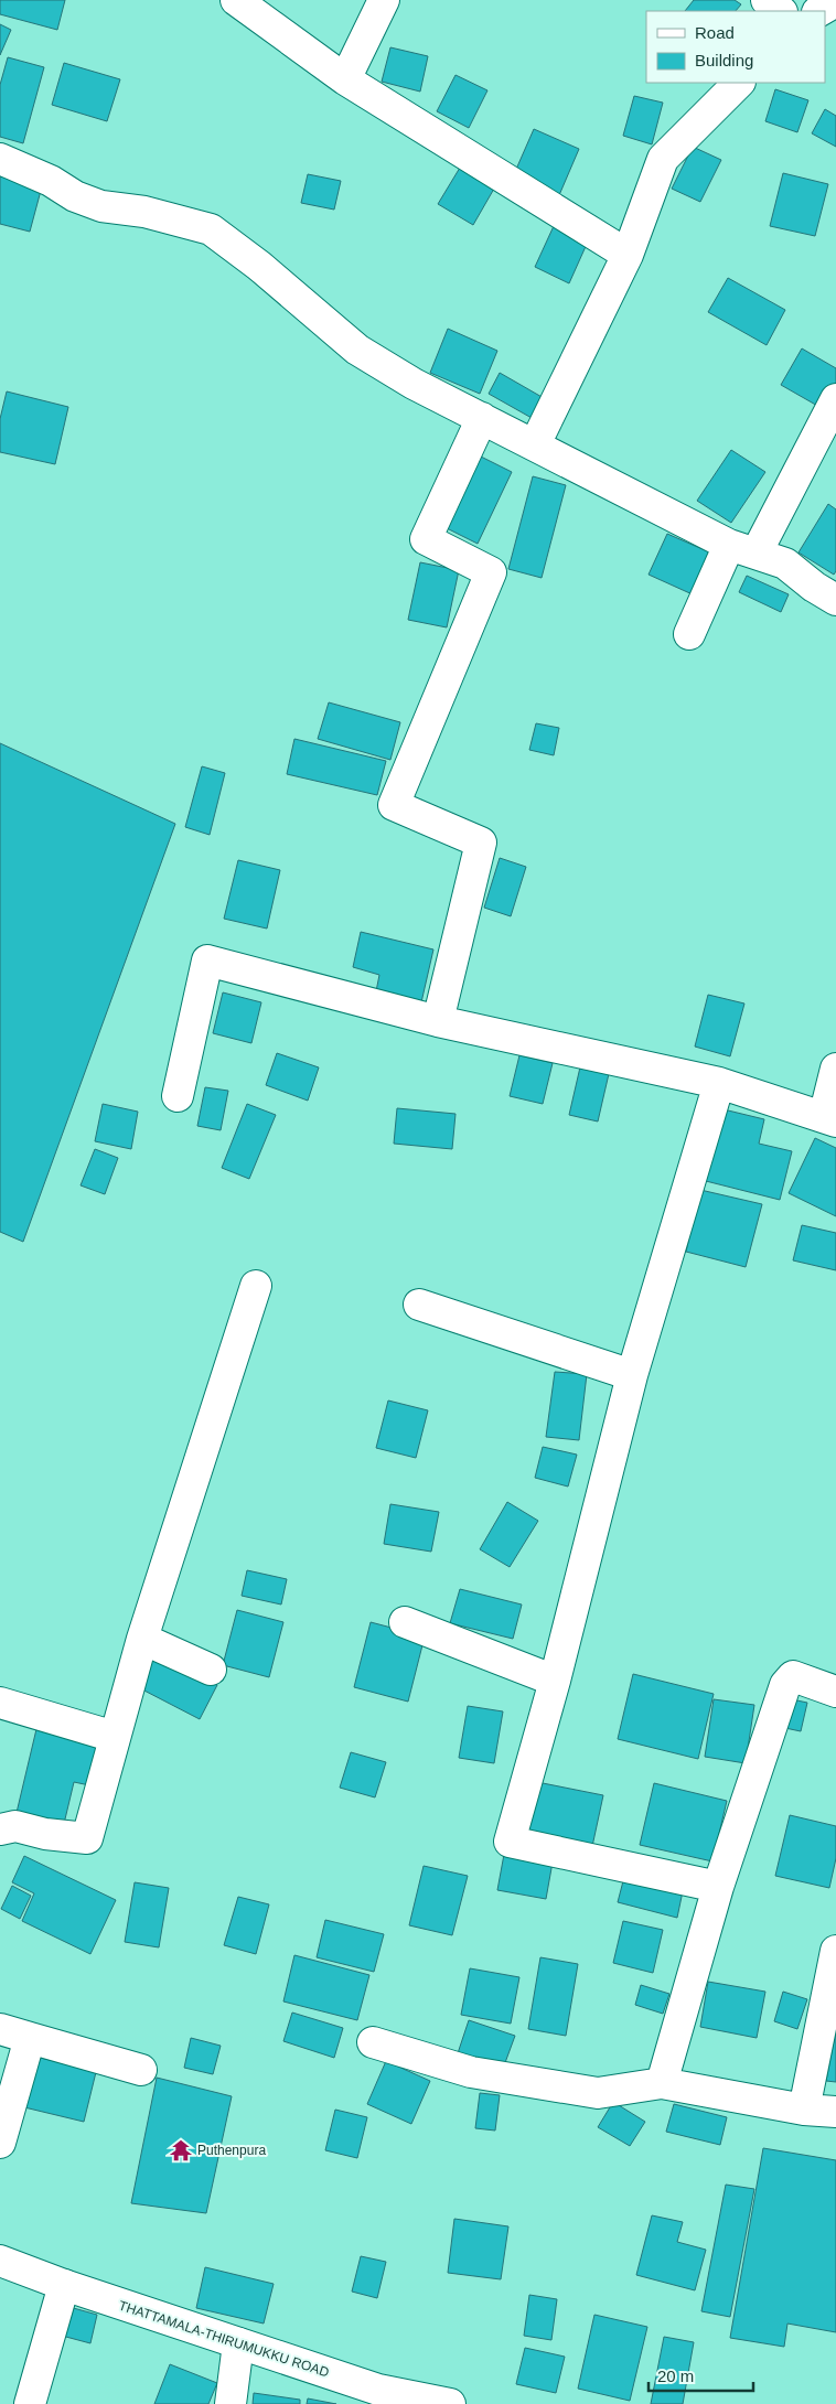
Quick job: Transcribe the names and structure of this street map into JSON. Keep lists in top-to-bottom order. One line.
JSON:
{"streets":{"street":["THATTAMALA-THIRUMUKKU ROAD"]},"places":{"temple":["Puthenpura"]},"legend":["Road","Building"],"scale_bar":"20 m"}
